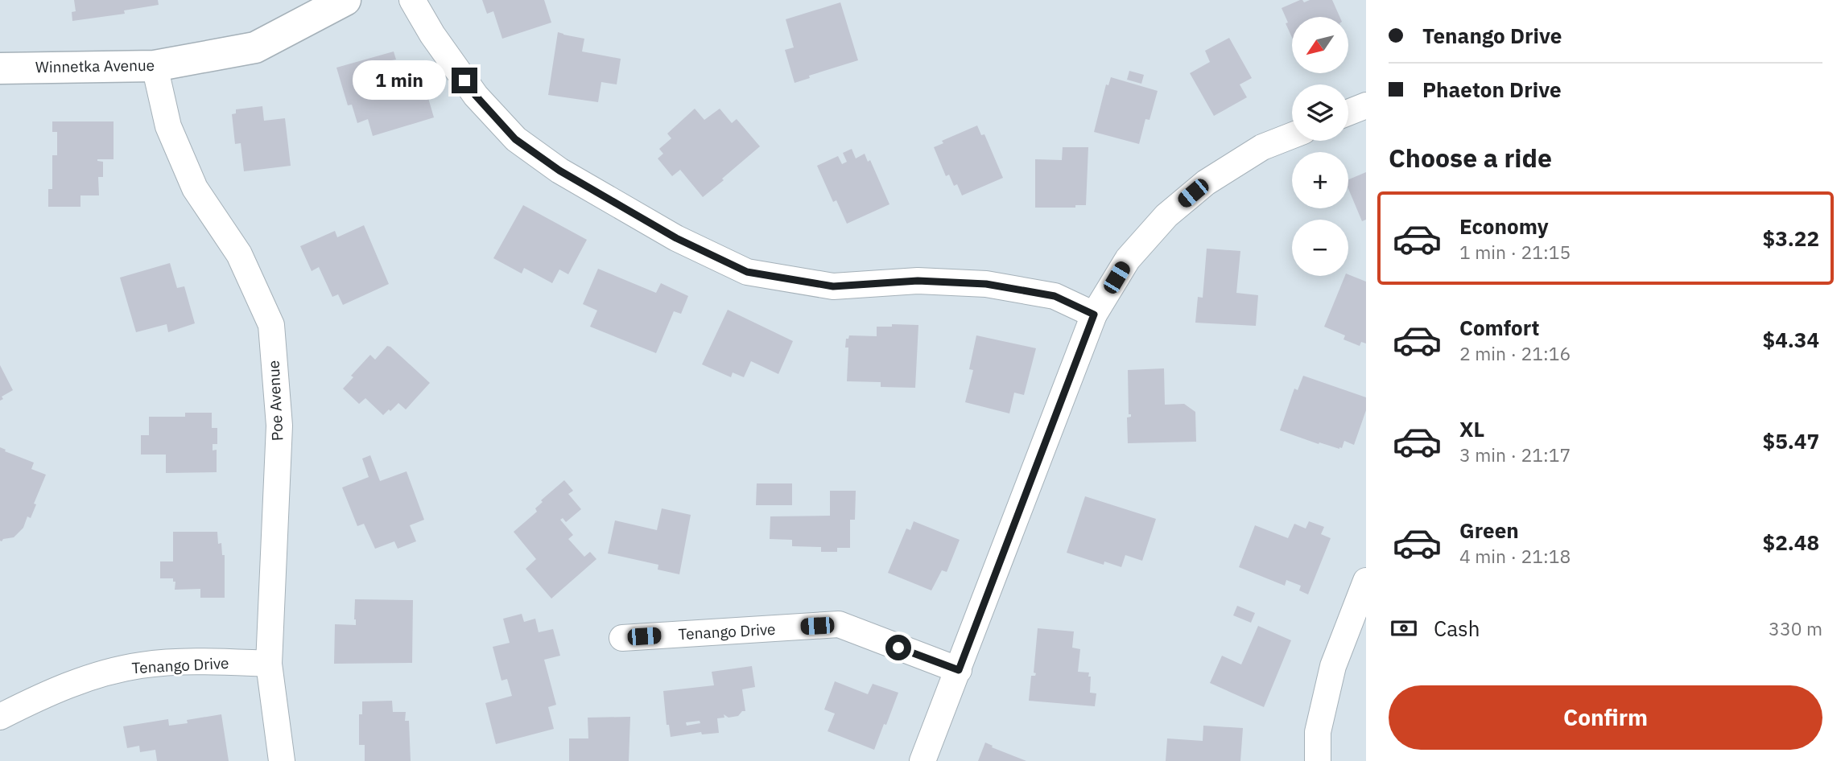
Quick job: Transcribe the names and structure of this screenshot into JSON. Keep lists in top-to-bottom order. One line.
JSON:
{"streets":{"main road":["Winnetka Avenue"],"street":["Poe Avenue","Tenango Drive"]},"crossings":[["Winnetka Avenue","Poe Avenue"],["Poe Avenue","Tenango Drive"]],"north":"bottom left","page":{"banner":["Tenango Drive","Phaeton Drive"],"map_buttons":["+","−"],"bubble":"1 min","heading":"Choose a ride","list":[{"name":"Economy","note":"1 min · 21:15","value":"$3.22"},{"name":"Comfort","note":"2 min · 21:16","value":"$4.34"},{"name":"XL","note":"3 min · 21:17","value":"$5.47"},{"name":"Green","note":"4 min · 21:18","value":"$2.48"}],"pay":["Cash","330 m"],"buttons":"Confirm"}}
